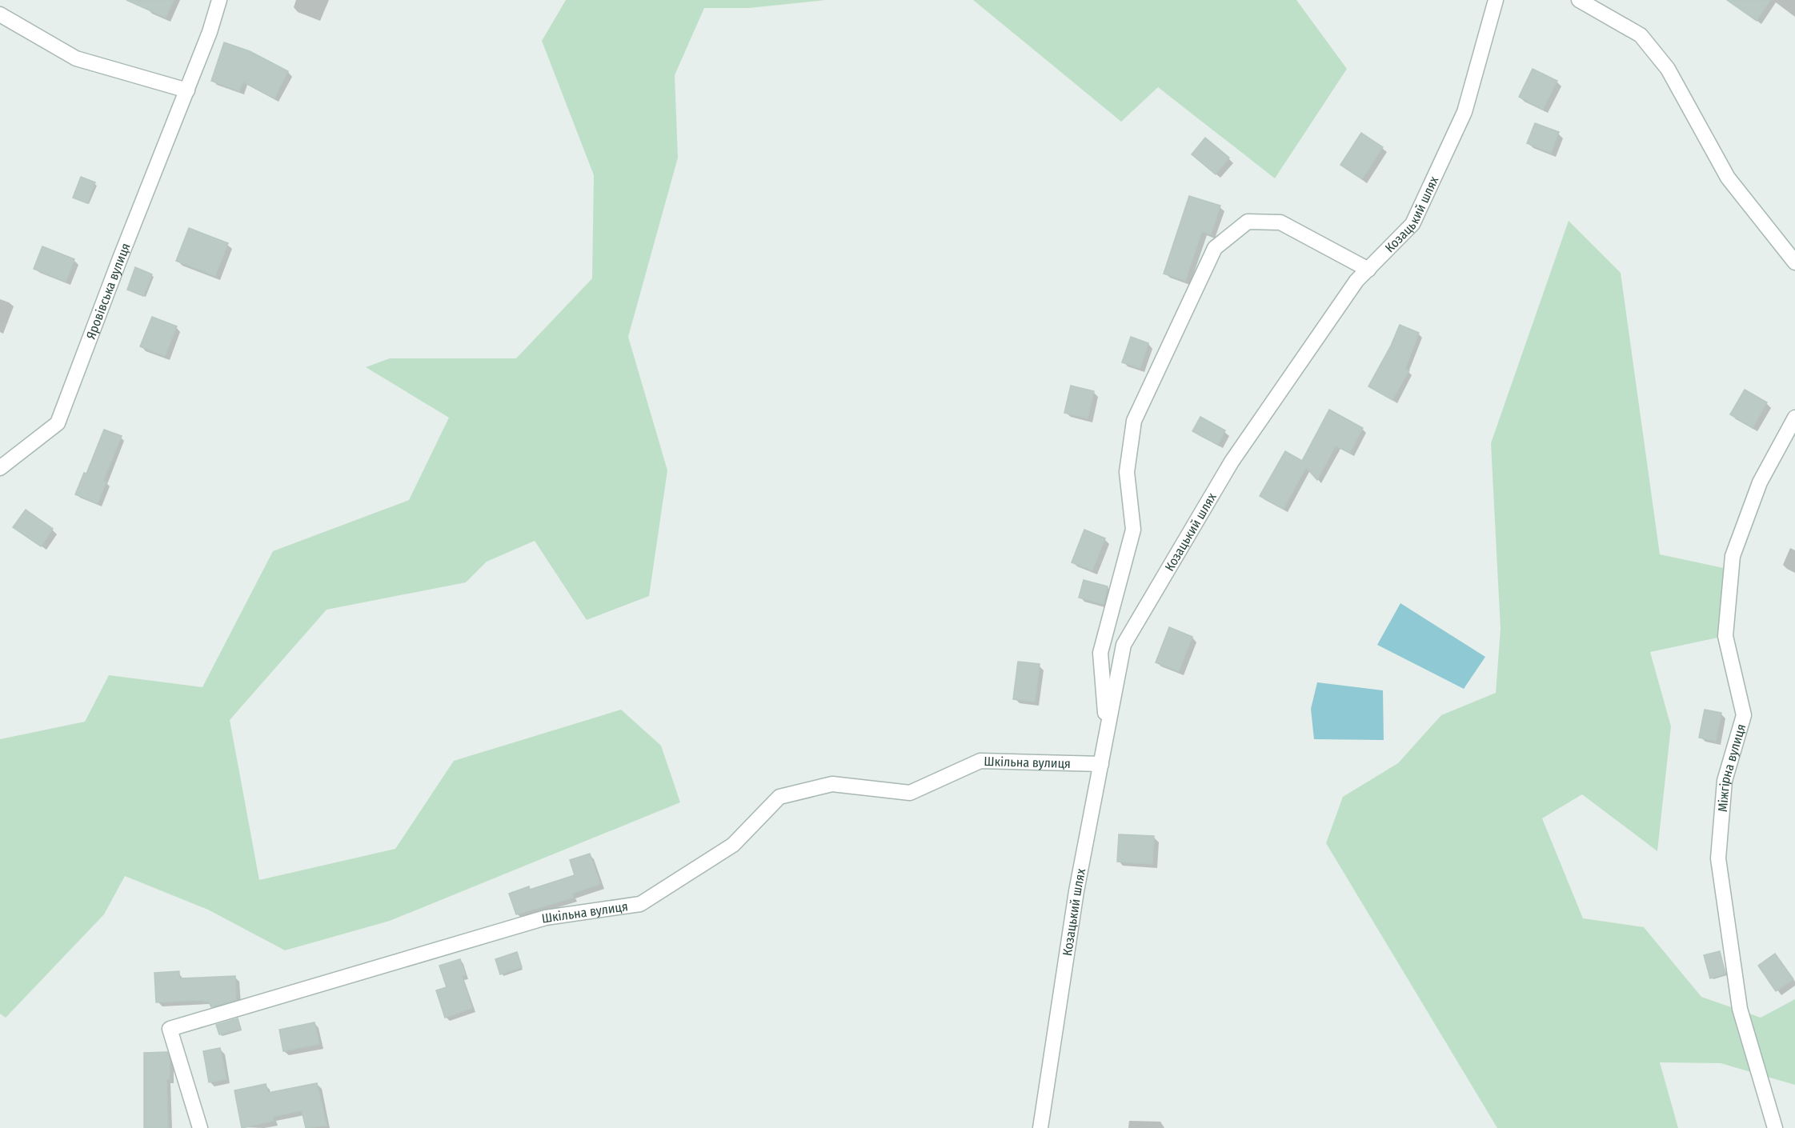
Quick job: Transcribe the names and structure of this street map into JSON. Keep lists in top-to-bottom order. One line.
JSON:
{"streets":{"street":["Козацький шлях","Яровівська вулиця","Шкільна вулиця","Міжгірна вулиця"]},"crossings":[["Козацький шлях","Шкільна вулиця"]]}
